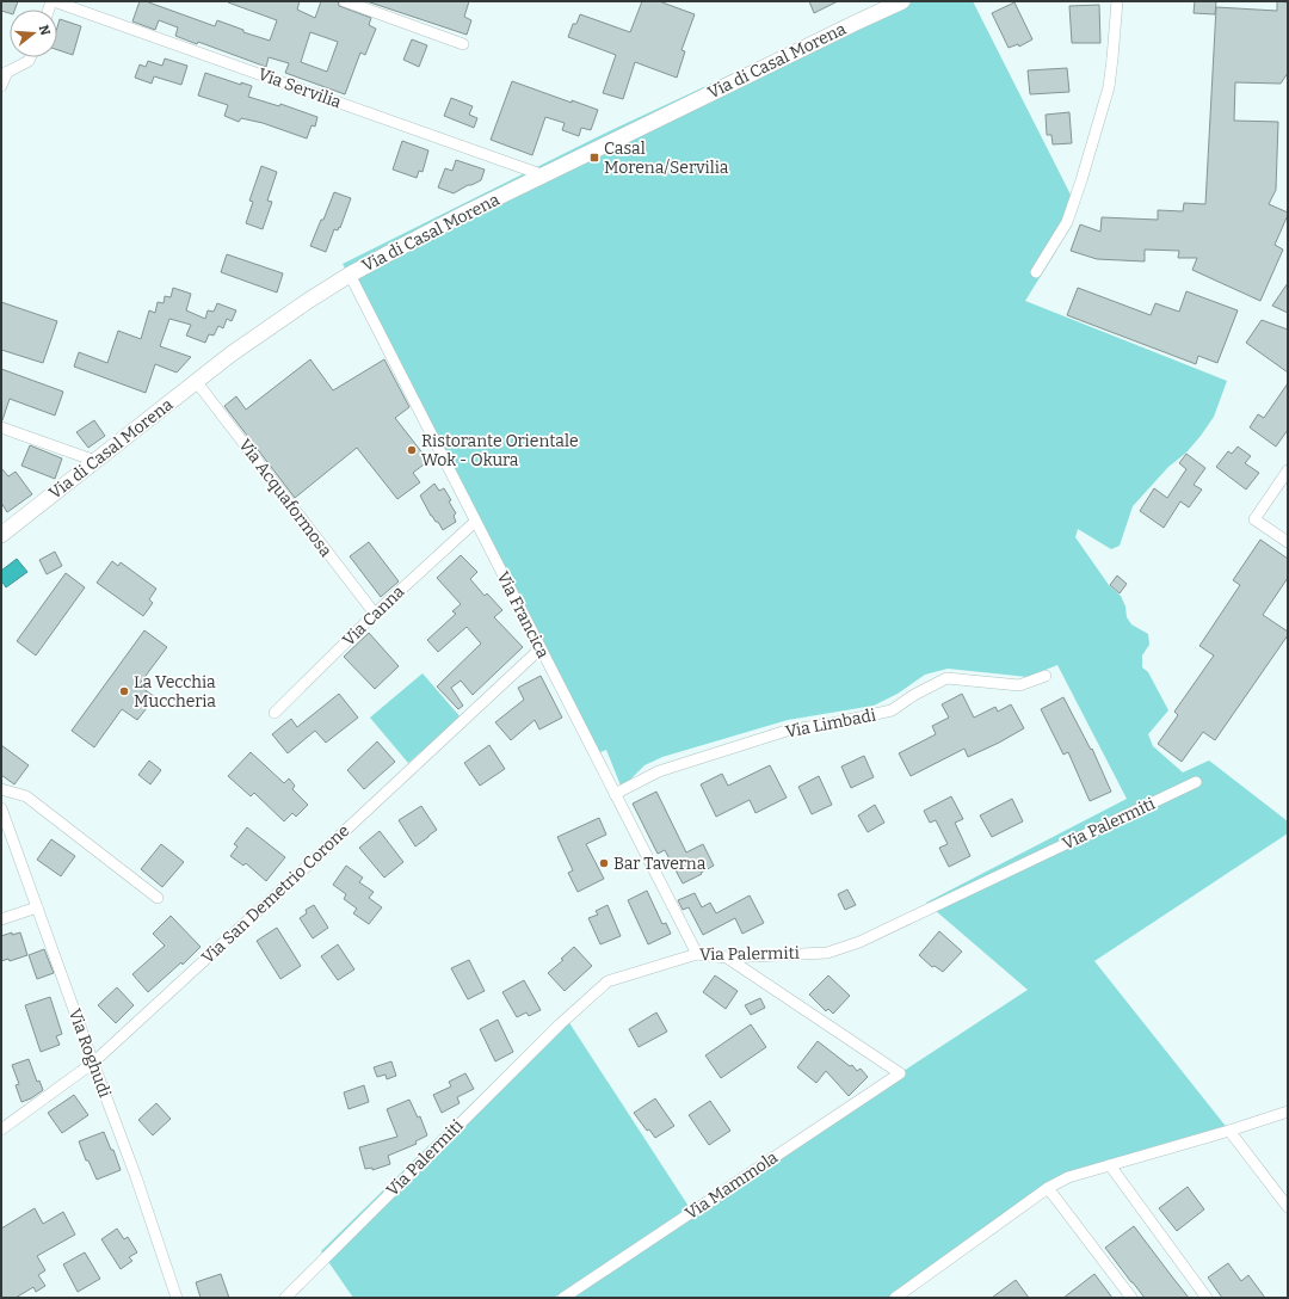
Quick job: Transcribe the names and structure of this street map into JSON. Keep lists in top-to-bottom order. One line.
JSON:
{"streets":{"main road":["Via di Casal Morena"],"street":["Via Servilia","Via Acquaformosa","Via Francica","Via Canna","Via Limbadi","Via Palermiti","Via San Demetrio Corone","Via Roghudi","Via Mammola"]},"crossings":[["Via di Casal Morena","Via Servilia"],["Via di Casal Morena","Via Acquaformosa"],["Via di Casal Morena","Via Francica"],["Via Acquaformosa","Via Canna"],["Via Francica","Via Canna"],["Via Francica","Via Limbadi"],["Via Francica","Via Palermiti"],["Via Francica","Via San Demetrio Corone"],["Via Palermiti","Via Mammola"],["Via San Demetrio Corone","Via Roghudi"]],"places":{"transit":["Casal Morena/Servilia"],"other":["Ristorante Orientale Wok - Okura","La Vecchia Muccheria","Bar Taverna"]},"north":"right"}
